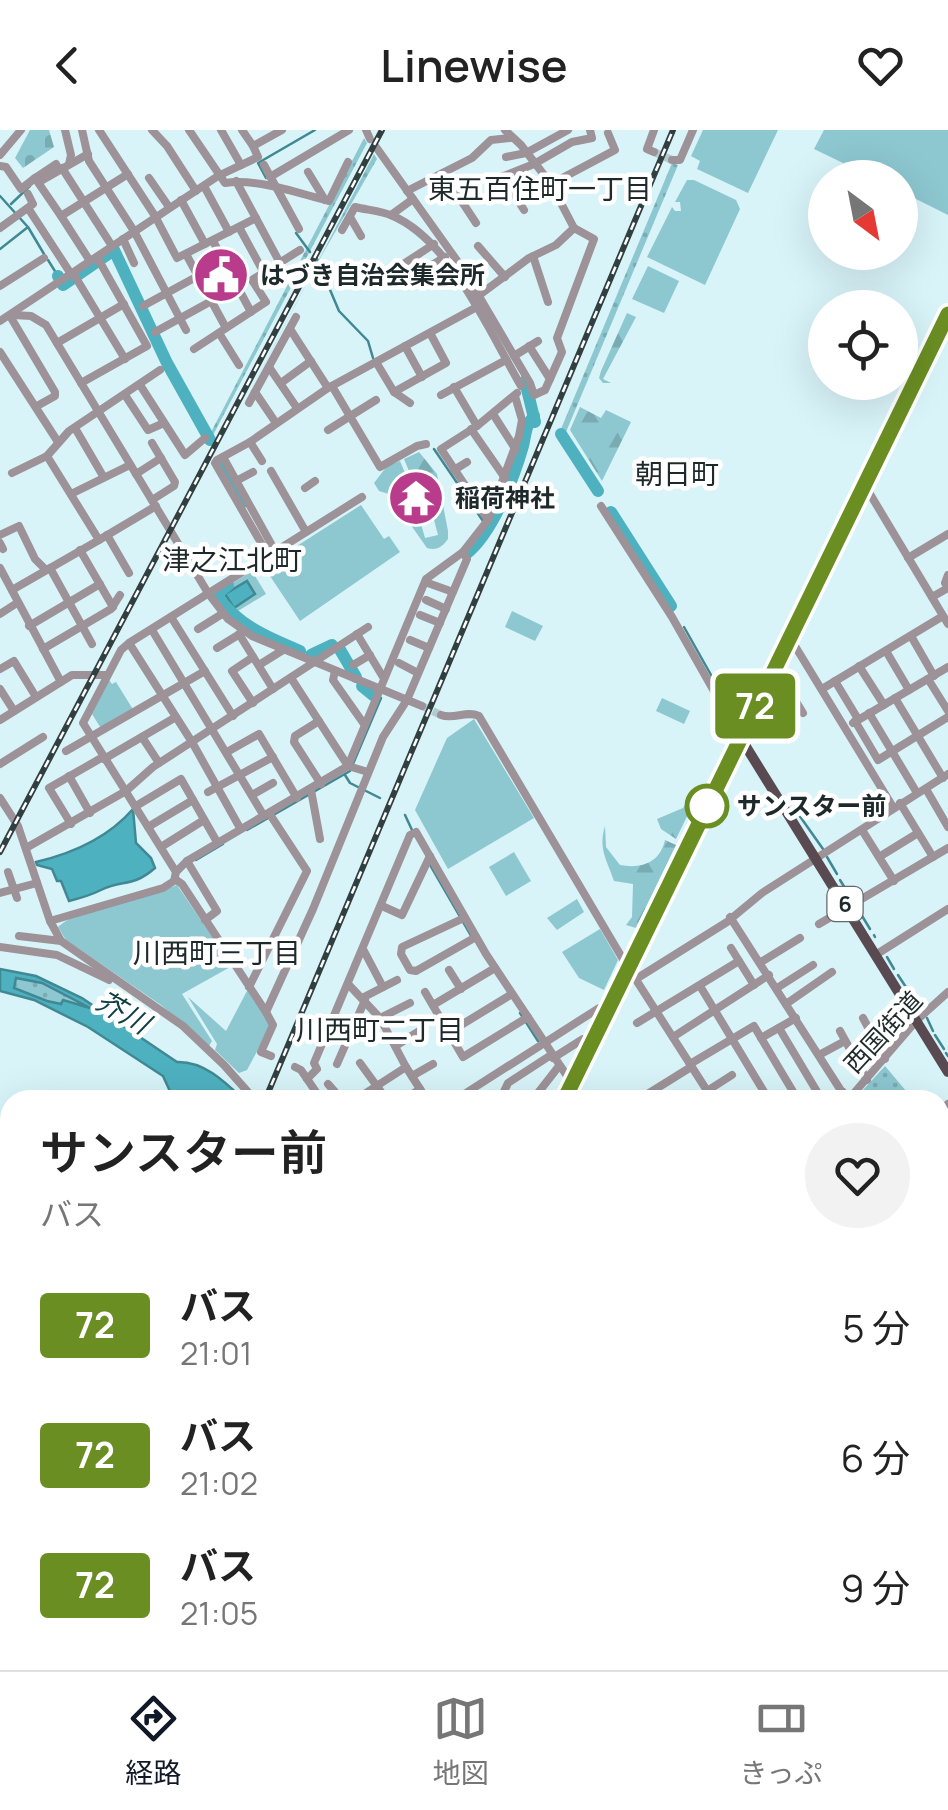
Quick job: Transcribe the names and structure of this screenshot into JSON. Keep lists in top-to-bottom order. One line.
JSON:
{"streets":{"main road":["6"],"street":["西国街道"]},"crossings":[["6","西国街道"]],"districts":["東五百住町一丁目","朝日町","津之江北町","川西町三丁目","川西町二丁目"],"water":["芥川"],"places":{"public building":["はづき自治会集会所"],"temple":["稲荷神社"],"other":["サンスター前"]},"lines":["bus line 72"],"north":"bottom right","page":{"header":"Linewise","on_map":"72","heading":["サンスター前","バス"],"list":[{"mark":"72","name":"バス","note":"21:01","value":"5 分"},{"mark":"72","name":"バス","note":"21:02","value":"6 分"},{"mark":"72","name":"バス","note":"21:05","value":"9 分"}],"tabs":["経路","地図","きっぷ"]}}
